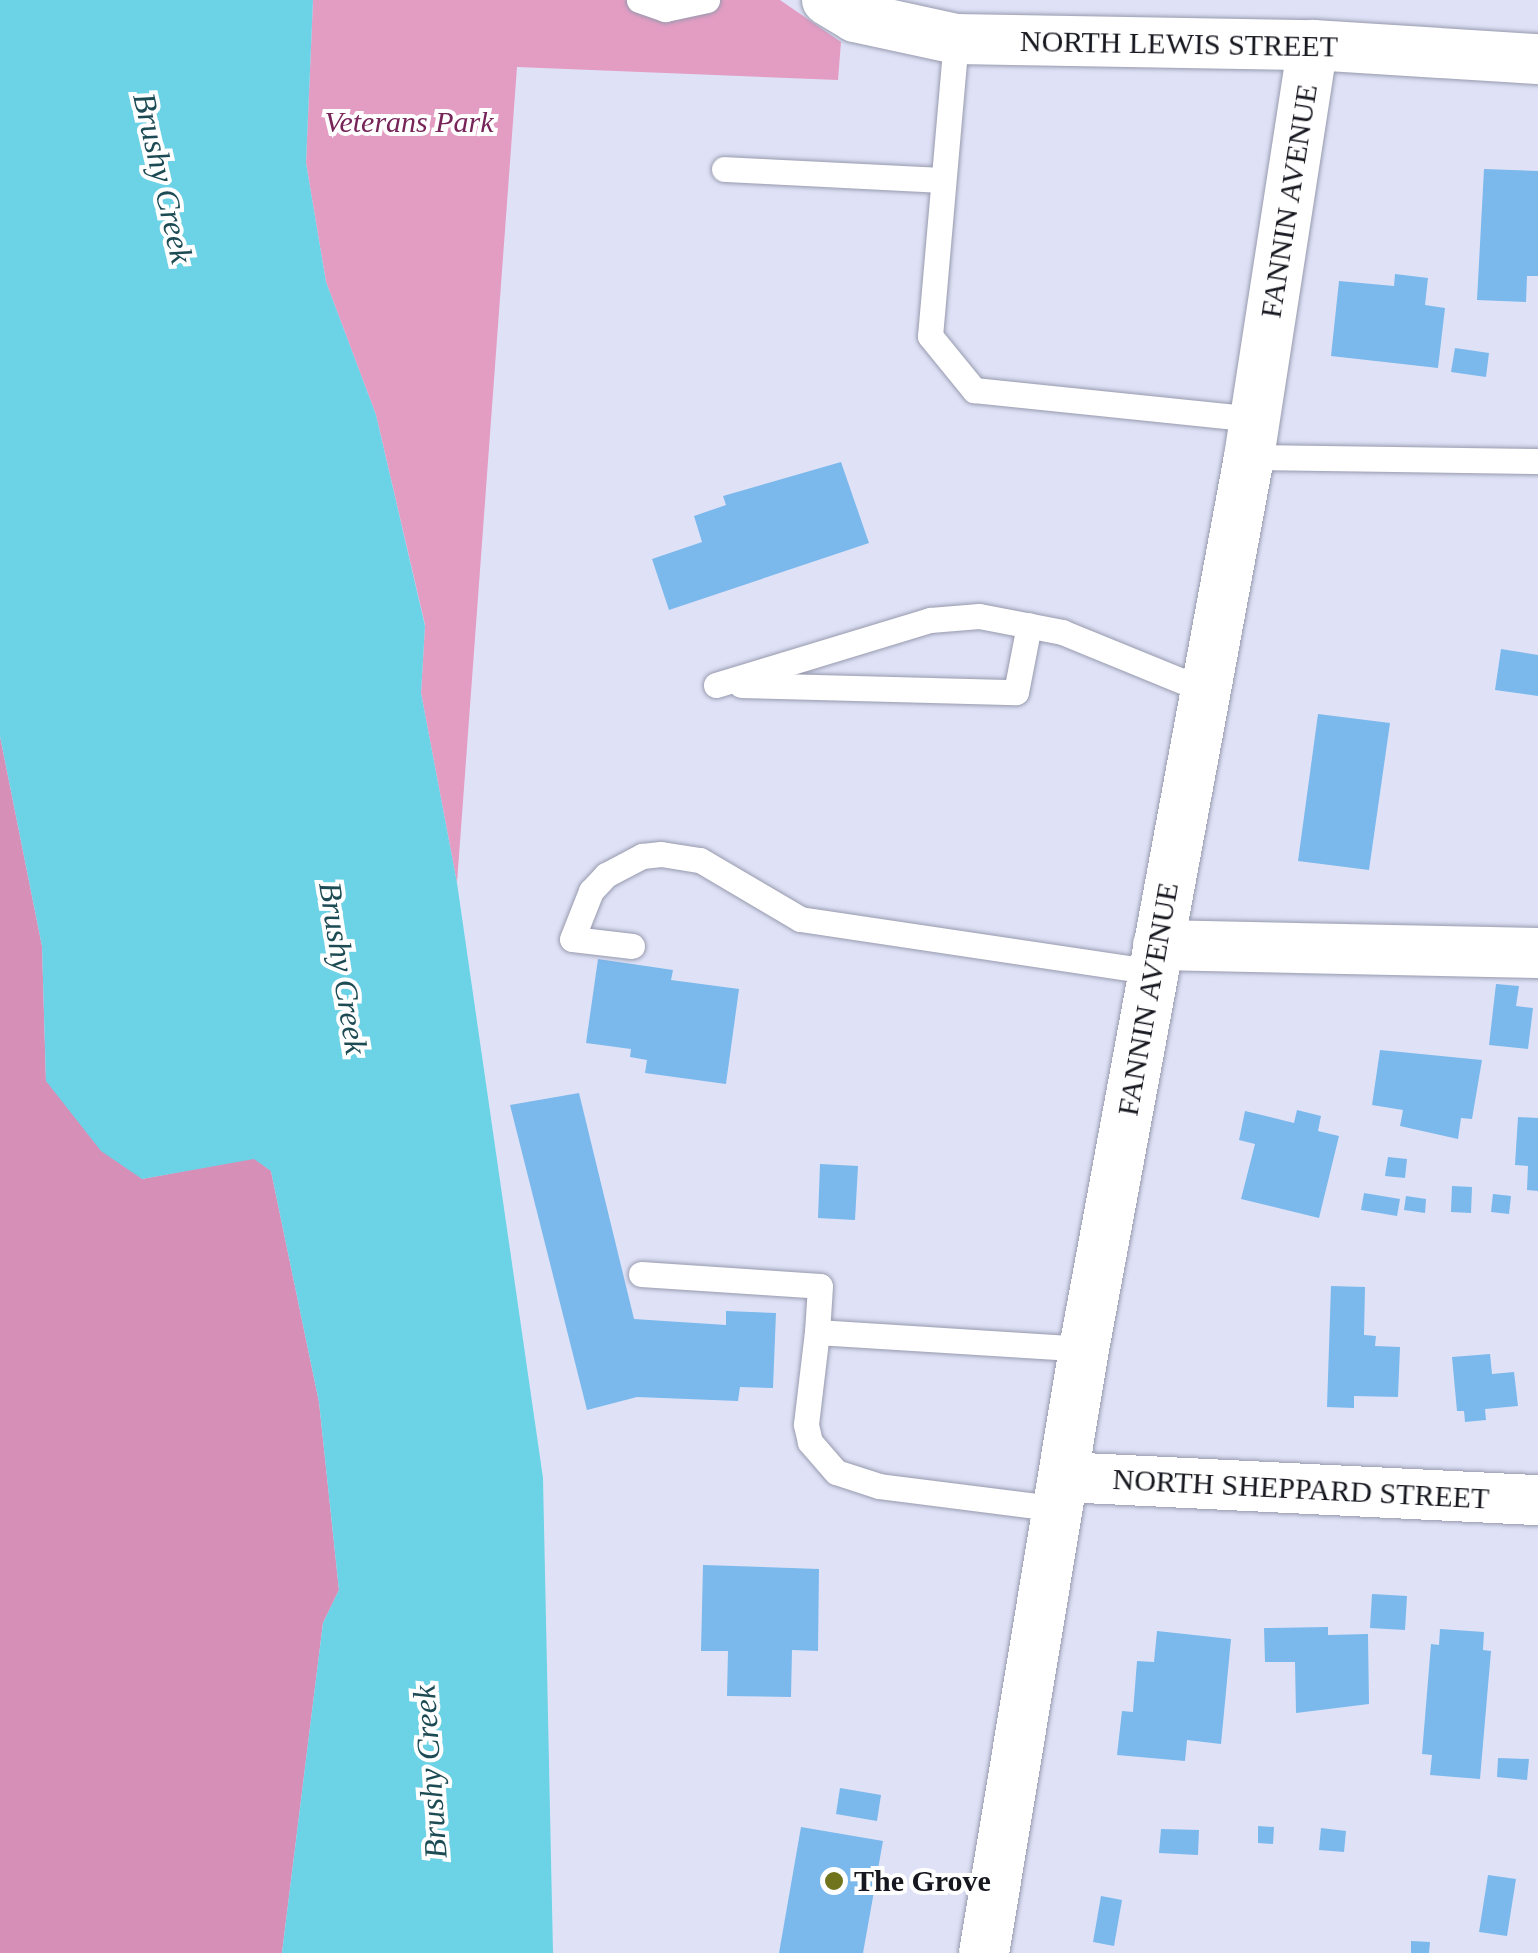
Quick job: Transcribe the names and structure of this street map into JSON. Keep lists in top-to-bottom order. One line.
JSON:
{"streets":{"street":["NORTH LEWIS STREET","FANNIN AVENUE","NORTH SHEPPARD STREET"]},"crossings":[["NORTH LEWIS STREET","FANNIN AVENUE"],["FANNIN AVENUE","NORTH SHEPPARD STREET"]],"water":["Brushy Creek"],"parks":["Veterans Park"],"places":["The Grove"]}
